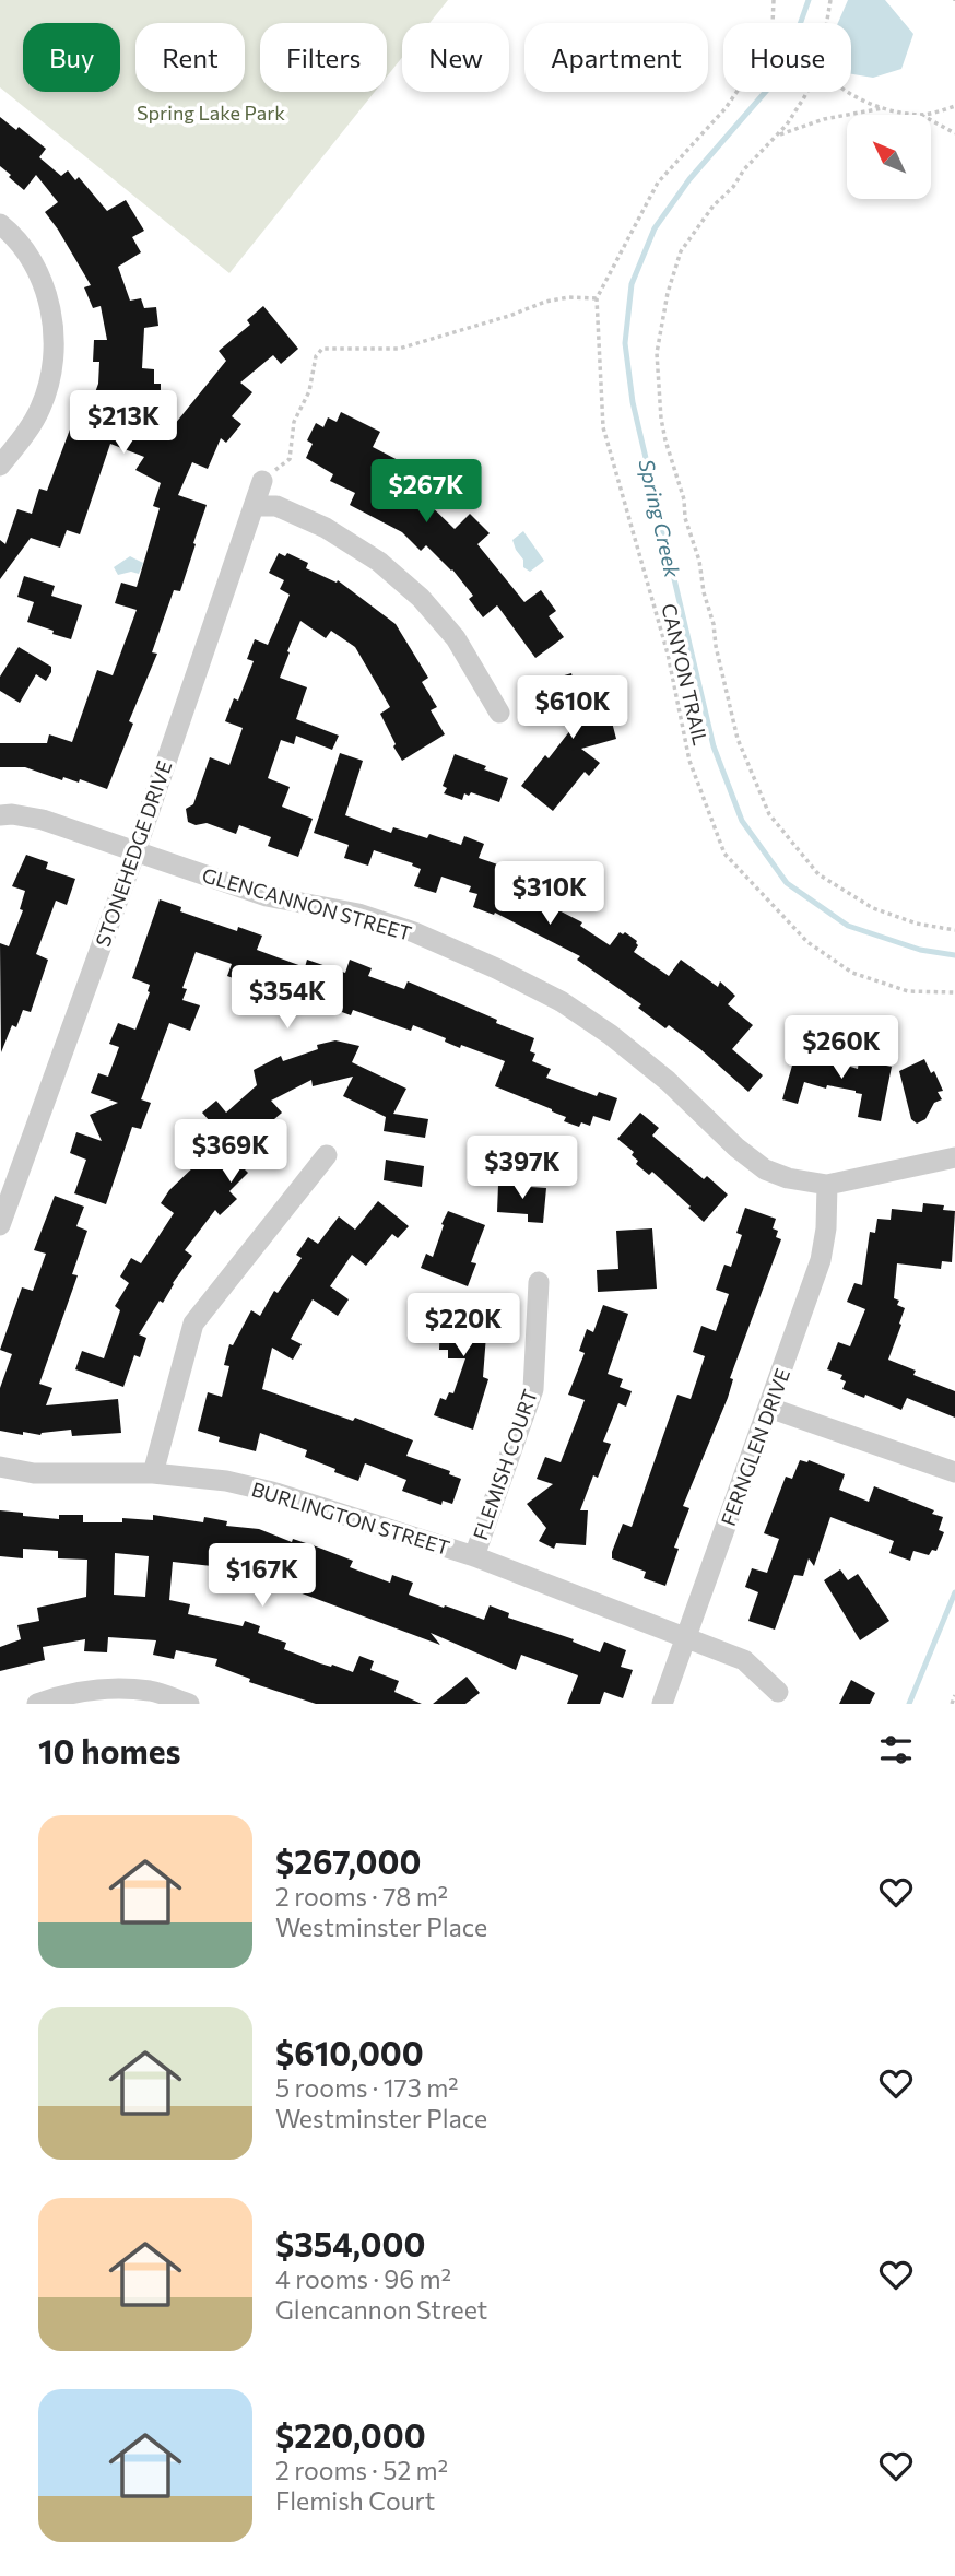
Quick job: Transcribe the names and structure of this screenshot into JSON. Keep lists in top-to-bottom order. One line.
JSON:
{"streets":{"street":["STONEHEDGE DRIVE","GLENCANNON STREET","FERNGLEN DRIVE","FLEMISH COURT","BURLINGTON STREET"],"path":["CANYON TRAIL"]},"crossings":[["STONEHEDGE DRIVE","GLENCANNON STREET"],["GLENCANNON STREET","FERNGLEN DRIVE"],["FERNGLEN DRIVE","BURLINGTON STREET"],["FLEMISH COURT","BURLINGTON STREET"]],"water":["Spring Creek"],"parks":["Spring Lake Park"],"north":"top left","page":{"chip":["Buy","Rent","Filters","New","Apartment","House"],"price":["$213K","$267K","$610K","$310K","$354K","$260K","$369K","$397K","$220K","$167K"],"heading":"10 homes","list":[{"name":"$267,000","note":"2 rooms · 78 m² · Westminster Place"},{"name":"$610,000","note":"5 rooms · 173 m² · Westminster Place"},{"name":"$354,000","note":"4 rooms · 96 m² · Glencannon Street"},{"name":"$220,000","note":"2 rooms · 52 m² · Flemish Court"}]}}
